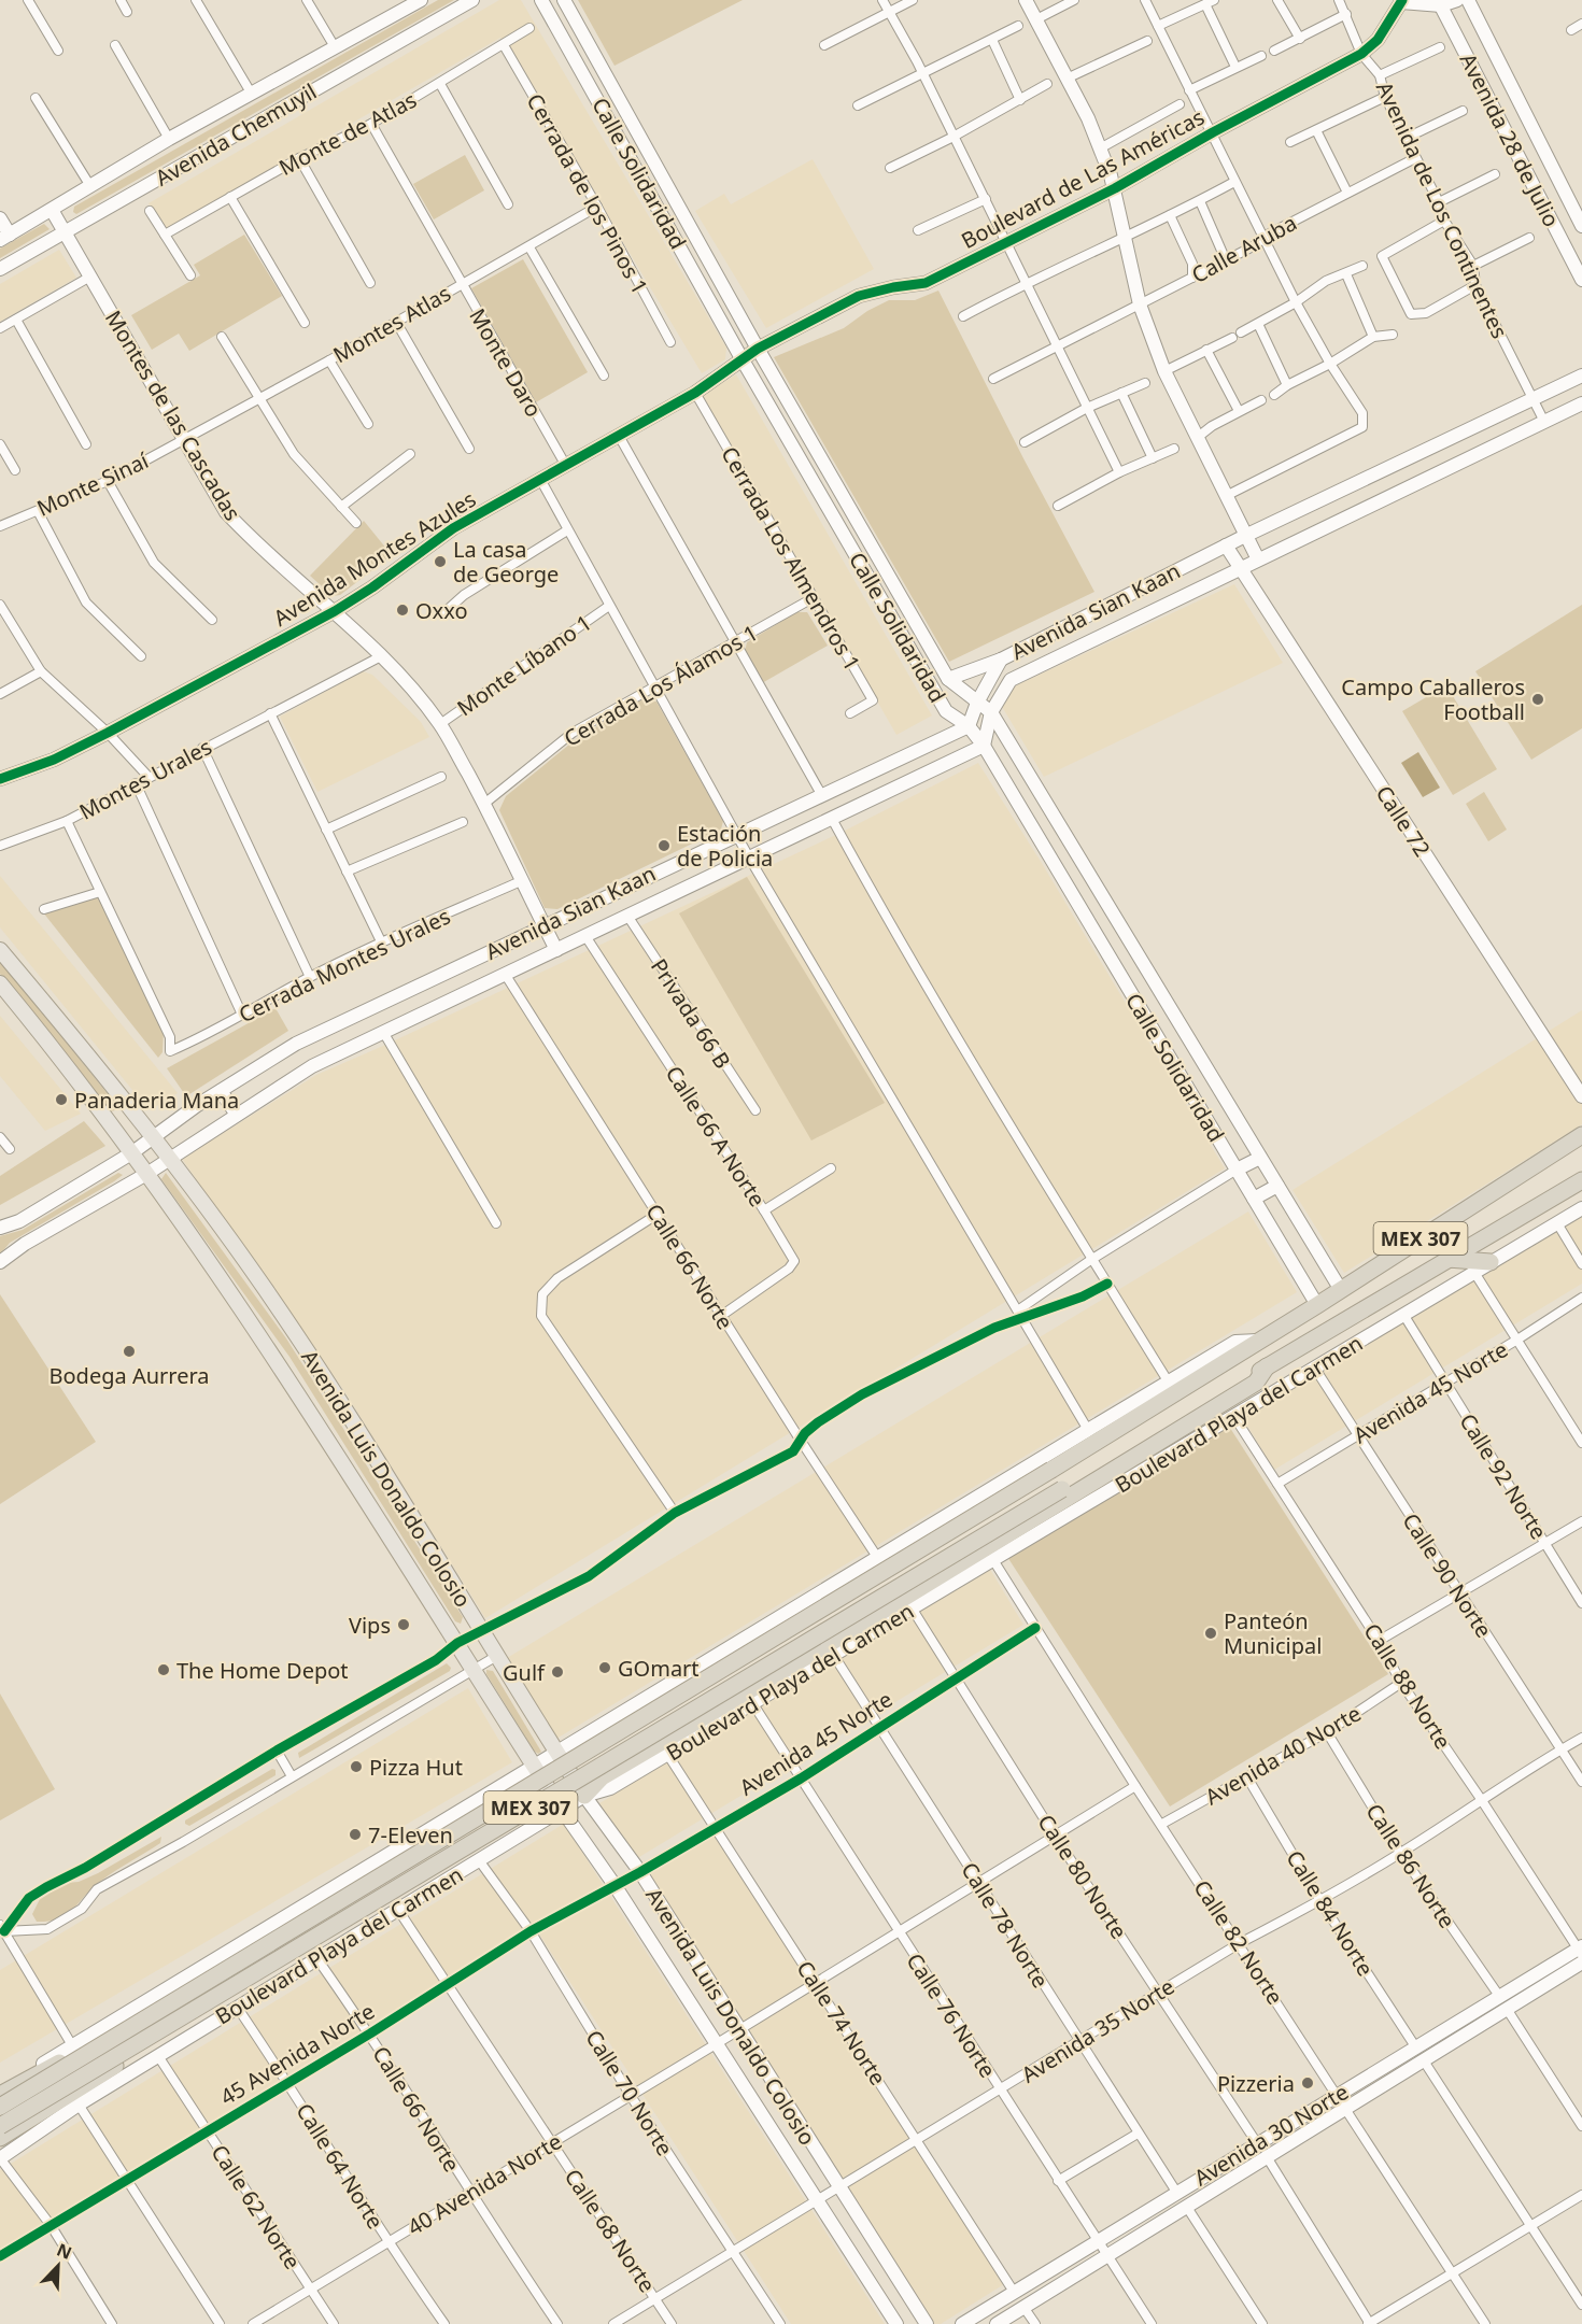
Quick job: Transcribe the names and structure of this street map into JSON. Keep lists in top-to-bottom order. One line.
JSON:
{"streets":{"highway":["MEX 307"],"main road":["Avenida Chemuyil","Avenida 28 de Julio","Calle Solidaridad","Boulevard de Las Américas","Montes de las Cascadas","Avenida Montes Azules","Avenida Sian Kaan","Calle 72","Boulevard Playa del Carmen","Avenida Luis Donaldo Colosio","Avenida 30 Norte"],"street":["Monte de Atlas","Cerrada de los Pinos 1","Avenida de Los Continentes","Calle Aruba","Montes Atlas","Monte Daro","Monte Sinaí","Cerrada Los Almendros 1","Monte Líbano 1","Cerrada Los Álamos 1","Montes Urales","Cerrada Montes Urales","Privada 66 B","Calle 66 A Norte","Calle 66 Norte","Avenida 45 Norte","Calle 92 Norte","Calle 90 Norte","Calle 88 Norte","Avenida 40 Norte","Calle 86 Norte","Calle 80 Norte","Calle 84 Norte","Calle 78 Norte","Calle 82 Norte","Calle 76 Norte","Calle 74 Norte","Avenida 35 Norte","45 Avenida Norte","Calle 70 Norte","Calle 64 Norte","40 Avenida Norte","Calle 62 Norte","Calle 68 Norte"]},"crossings":[["Monte de Atlas","Cerrada de los Pinos 1"],["Monte de Atlas","Monte Daro"],["Avenida Chemuyil","Montes de las Cascadas"],["Calle Solidaridad","Boulevard de Las Américas"],["Calle Solidaridad","Avenida Montes Azules"],["Calle Solidaridad","Avenida Sian Kaan"],["Calle Solidaridad","MEX 307"],["Boulevard de Las Américas","Avenida de Los Continentes"],["Boulevard de Las Américas","Avenida Montes Azules"],["Cerrada de los Pinos 1","Montes Atlas"],["Avenida de Los Continentes","Calle Aruba"],["Avenida de Los Continentes","Avenida Sian Kaan"],["Montes Atlas","Monte Daro"],["Montes Atlas","Montes de las Cascadas"],["Montes Atlas","Monte Sinaí"],["Monte Daro","Avenida Montes Azules"],["Montes de las Cascadas","Monte Sinaí"],["Montes de las Cascadas","Avenida Montes Azules"],["Montes de las Cascadas","Avenida Sian Kaan"],["Montes de las Cascadas","Monte Líbano 1"],["Montes de las Cascadas","Cerrada Los Álamos 1"],["Montes de las Cascadas","Montes Urales"],["Montes de las Cascadas","Cerrada Montes Urales"],["Avenida Montes Azules","Cerrada Los Almendros 1"],["Cerrada Los Almendros 1","Cerrada Los Álamos 1"],["Avenida Sian Kaan","Calle 72"],["Avenida Sian Kaan","Privada 66 B"],["Avenida Sian Kaan","Calle 66 A Norte"],["Avenida Sian Kaan","Calle 66 Norte"],["Avenida Sian Kaan","Avenida Luis Donaldo Colosio"],["Montes Urales","Cerrada Montes Urales"],["Calle 66 A Norte","Calle 66 Norte"],["Calle 66 Norte","Boulevard Playa del Carmen"],["Calle 66 Norte","45 Avenida Norte"],["Calle 66 Norte","40 Avenida Norte"],["Avenida 45 Norte","Calle 92 Norte"],["Avenida 45 Norte","Avenida Luis Donaldo Colosio"],["Avenida 45 Norte","Calle 90 Norte"],["Avenida 45 Norte","Calle 88 Norte"],["Avenida 45 Norte","Calle 80 Norte"],["Avenida 45 Norte","Calle 78 Norte"],["Avenida 45 Norte","Calle 82 Norte"],["Avenida 45 Norte","Calle 76 Norte"],["Avenida 45 Norte","Calle 74 Norte"],["Avenida 45 Norte","45 Avenida Norte"],["Boulevard Playa del Carmen","Calle 92 Norte"],["Boulevard Playa del Carmen","Avenida Luis Donaldo Colosio"],["Boulevard Playa del Carmen","Calle 90 Norte"],["Boulevard Playa del Carmen","Calle 88 Norte"],["Boulevard Playa del Carmen","Calle 80 Norte"],["Boulevard Playa del Carmen","Calle 78 Norte"],["Boulevard Playa del Carmen","Calle 82 Norte"],["Boulevard Playa del Carmen","Calle 76 Norte"],["Boulevard Playa del Carmen","Calle 74 Norte"],["Boulevard Playa del Carmen","Calle 70 Norte"],["Boulevard Playa del Carmen","Calle 64 Norte"],["Boulevard Playa del Carmen","Calle 62 Norte"],["Boulevard Playa del Carmen","Calle 68 Norte"],["Avenida Luis Donaldo Colosio","Avenida 35 Norte"],["Avenida Luis Donaldo Colosio","45 Avenida Norte"],["Avenida Luis Donaldo Colosio","40 Avenida Norte"],["Calle 90 Norte","Avenida 35 Norte"],["Calle 88 Norte","Avenida 40 Norte"],["Calle 88 Norte","Avenida 35 Norte"],["Calle 88 Norte","Avenida 30 Norte"],["Avenida 40 Norte","Calle 86 Norte"],["Avenida 40 Norte","Calle 84 Norte"],["Avenida 40 Norte","Calle 82 Norte"],["Calle 86 Norte","Avenida 35 Norte"],["Calle 86 Norte","Avenida 30 Norte"],["Calle 80 Norte","Avenida 35 Norte"],["Calle 80 Norte","Avenida 30 Norte"],["Calle 84 Norte","Avenida 35 Norte"],["Calle 84 Norte","Avenida 30 Norte"],["Calle 78 Norte","Avenida 35 Norte"],["Calle 78 Norte","Avenida 30 Norte"],["Calle 82 Norte","Avenida 35 Norte"],["Calle 82 Norte","Avenida 30 Norte"],["Calle 76 Norte","Avenida 35 Norte"],["Calle 76 Norte","Avenida 30 Norte"],["Calle 74 Norte","Avenida 35 Norte"],["Calle 74 Norte","Avenida 30 Norte"],["Avenida 35 Norte","Calle 70 Norte"],["Avenida 35 Norte","Calle 68 Norte"],["45 Avenida Norte","Calle 70 Norte"],["45 Avenida Norte","Calle 64 Norte"],["45 Avenida Norte","Calle 62 Norte"],["45 Avenida Norte","Calle 68 Norte"],["Calle 70 Norte","40 Avenida Norte"],["Calle 64 Norte","40 Avenida Norte"],["40 Avenida Norte","Calle 62 Norte"],["40 Avenida Norte","Calle 68 Norte"]],"places":["La casa de George","Oxxo","Campo Caballeros Football","Estación de Policia","Panaderia Mana","Bodega Aurrera","Vips","Panteón Municipal","GOmart","The Home Depot","Gulf","Pizza Hut","7-Eleven","Pizzeria"],"north":"top right"}
